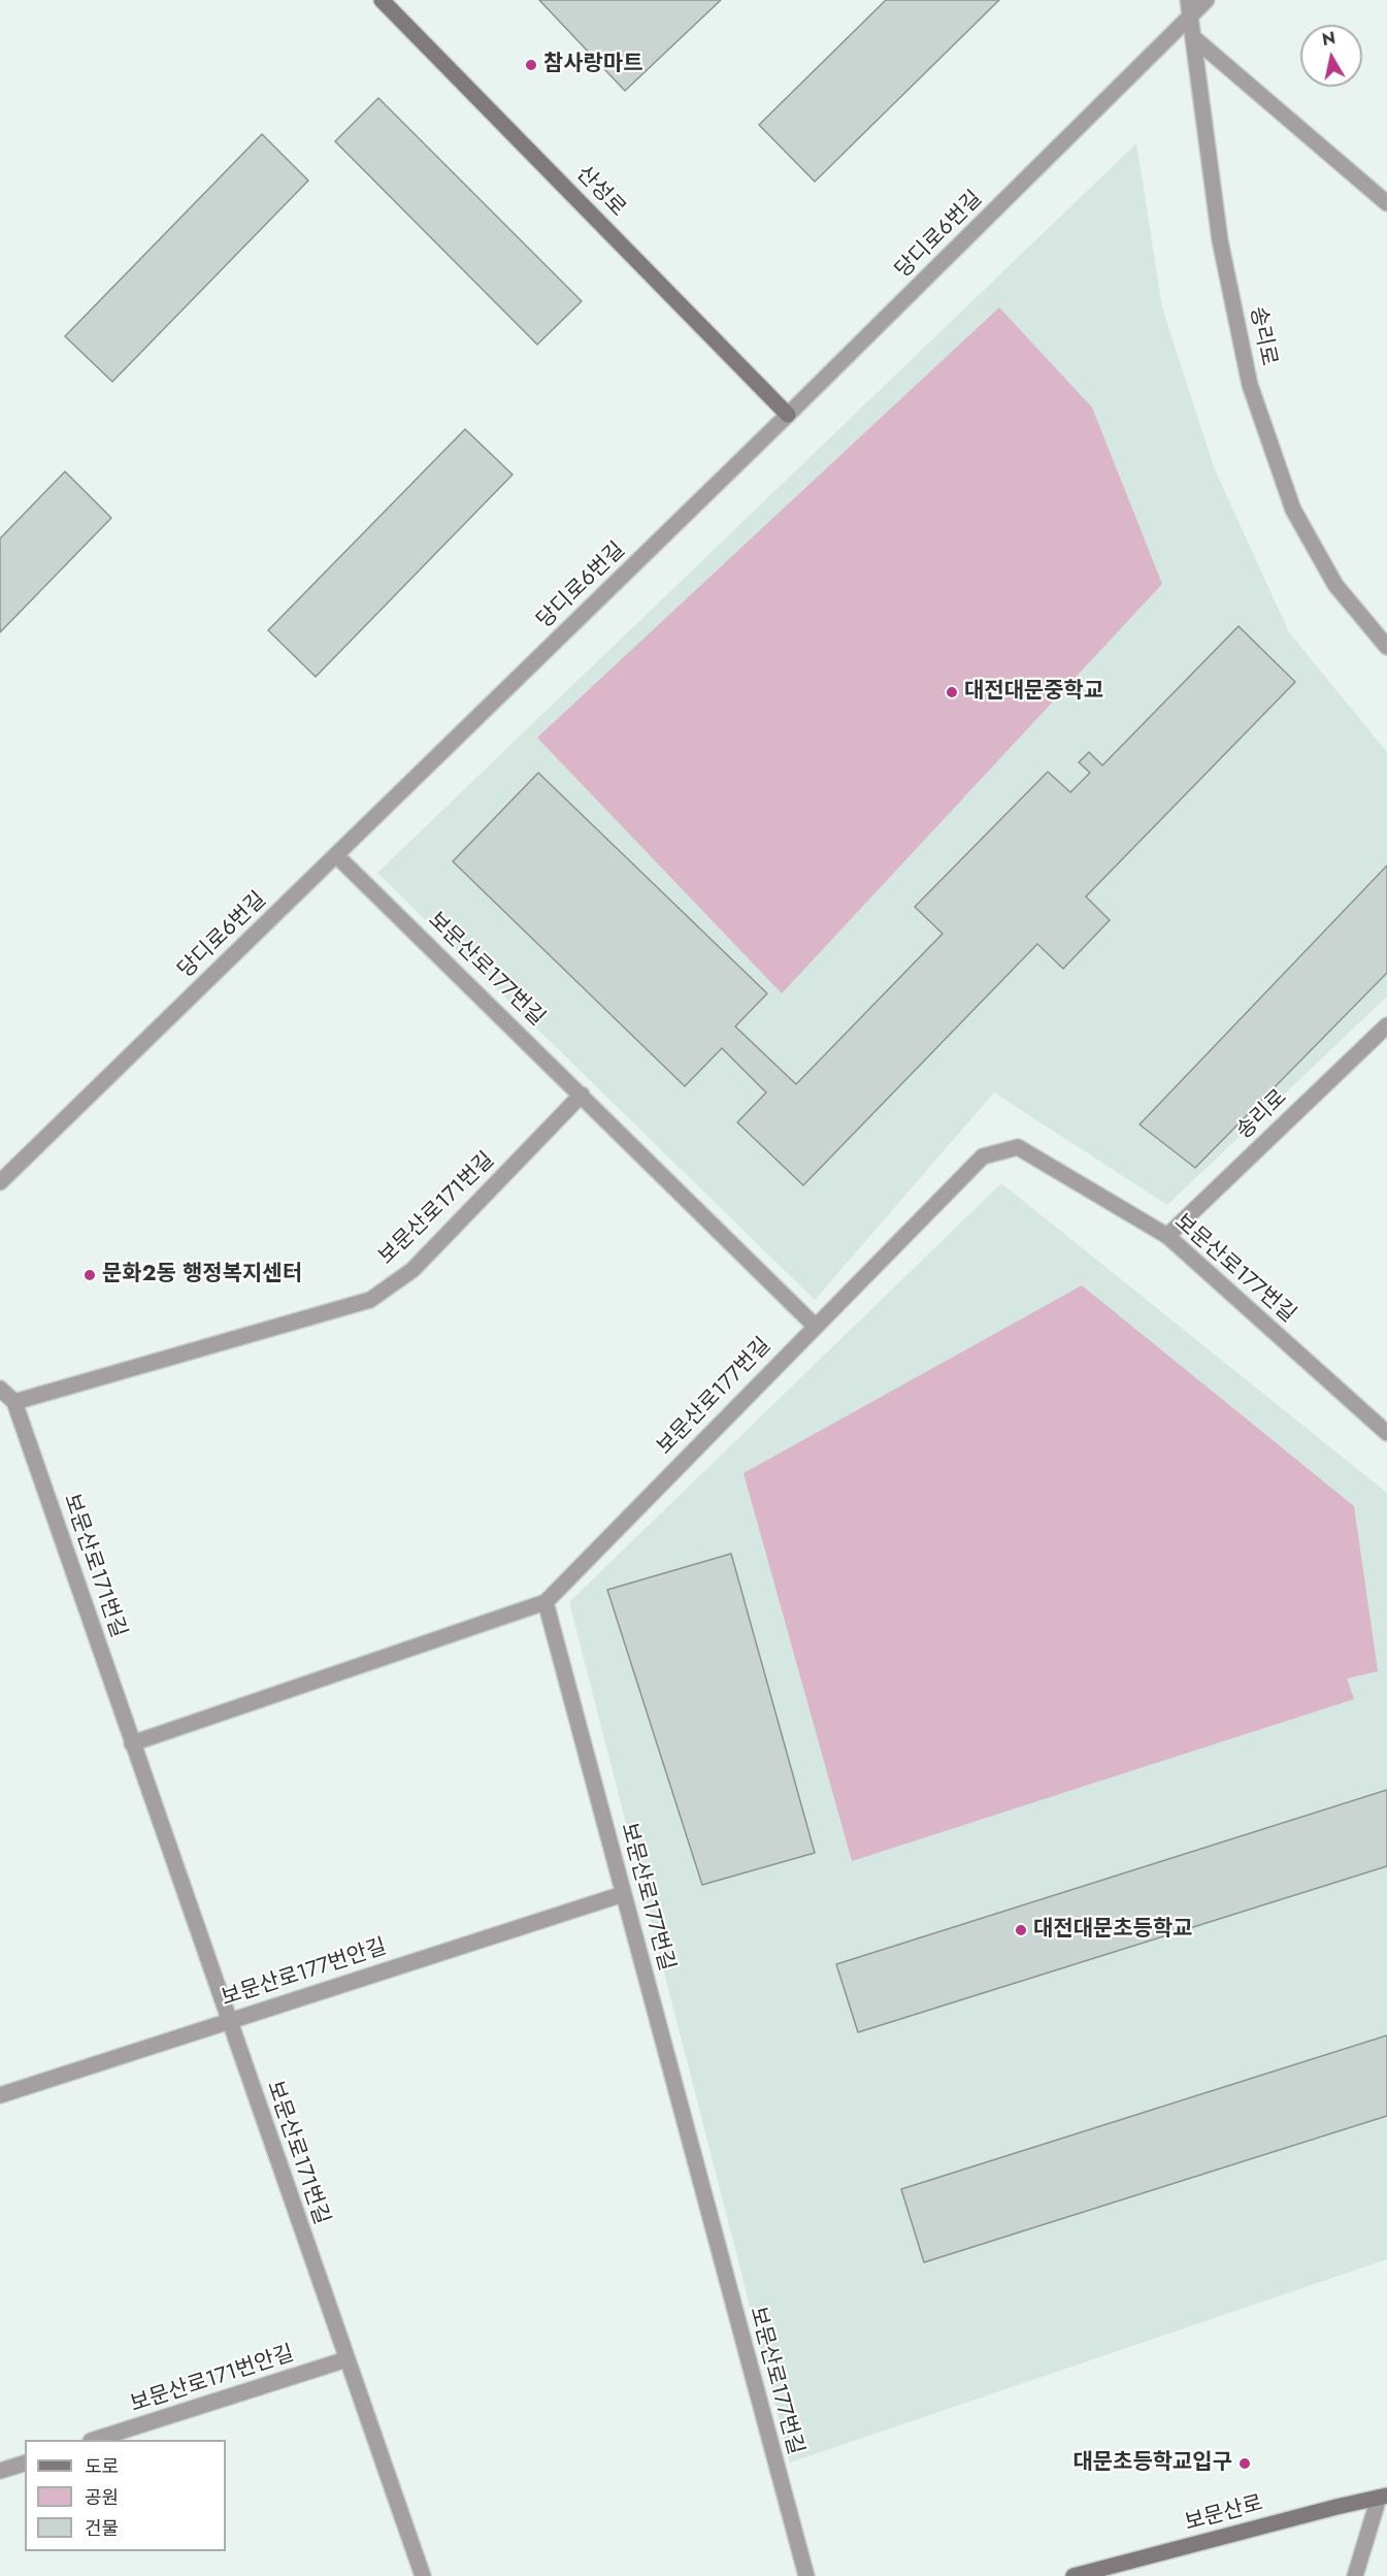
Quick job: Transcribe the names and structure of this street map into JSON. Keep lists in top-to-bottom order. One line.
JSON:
{"streets":{"street":["산성로","당디로6번길","송리로","보문산로177번길","보문산로171번길","보문산로177번안길","보문산로171번안길","보문산로"]},"crossings":[["산성로","당디로6번길"],["당디로6번길","송리로"],["당디로6번길","보문산로177번길"],["송리로","보문산로177번길"],["보문산로177번길","보문산로171번길"],["보문산로177번길","보문산로177번안길"],["보문산로171번길","보문산로177번안길"],["보문산로171번길","보문산로171번안길"]],"places":["참사랑마트","대전대문중학교","문화2동 행정복지센터","대전대문초등학교","대문초등학교입구"],"legend":["도로","공원","건물"],"north":"top"}
